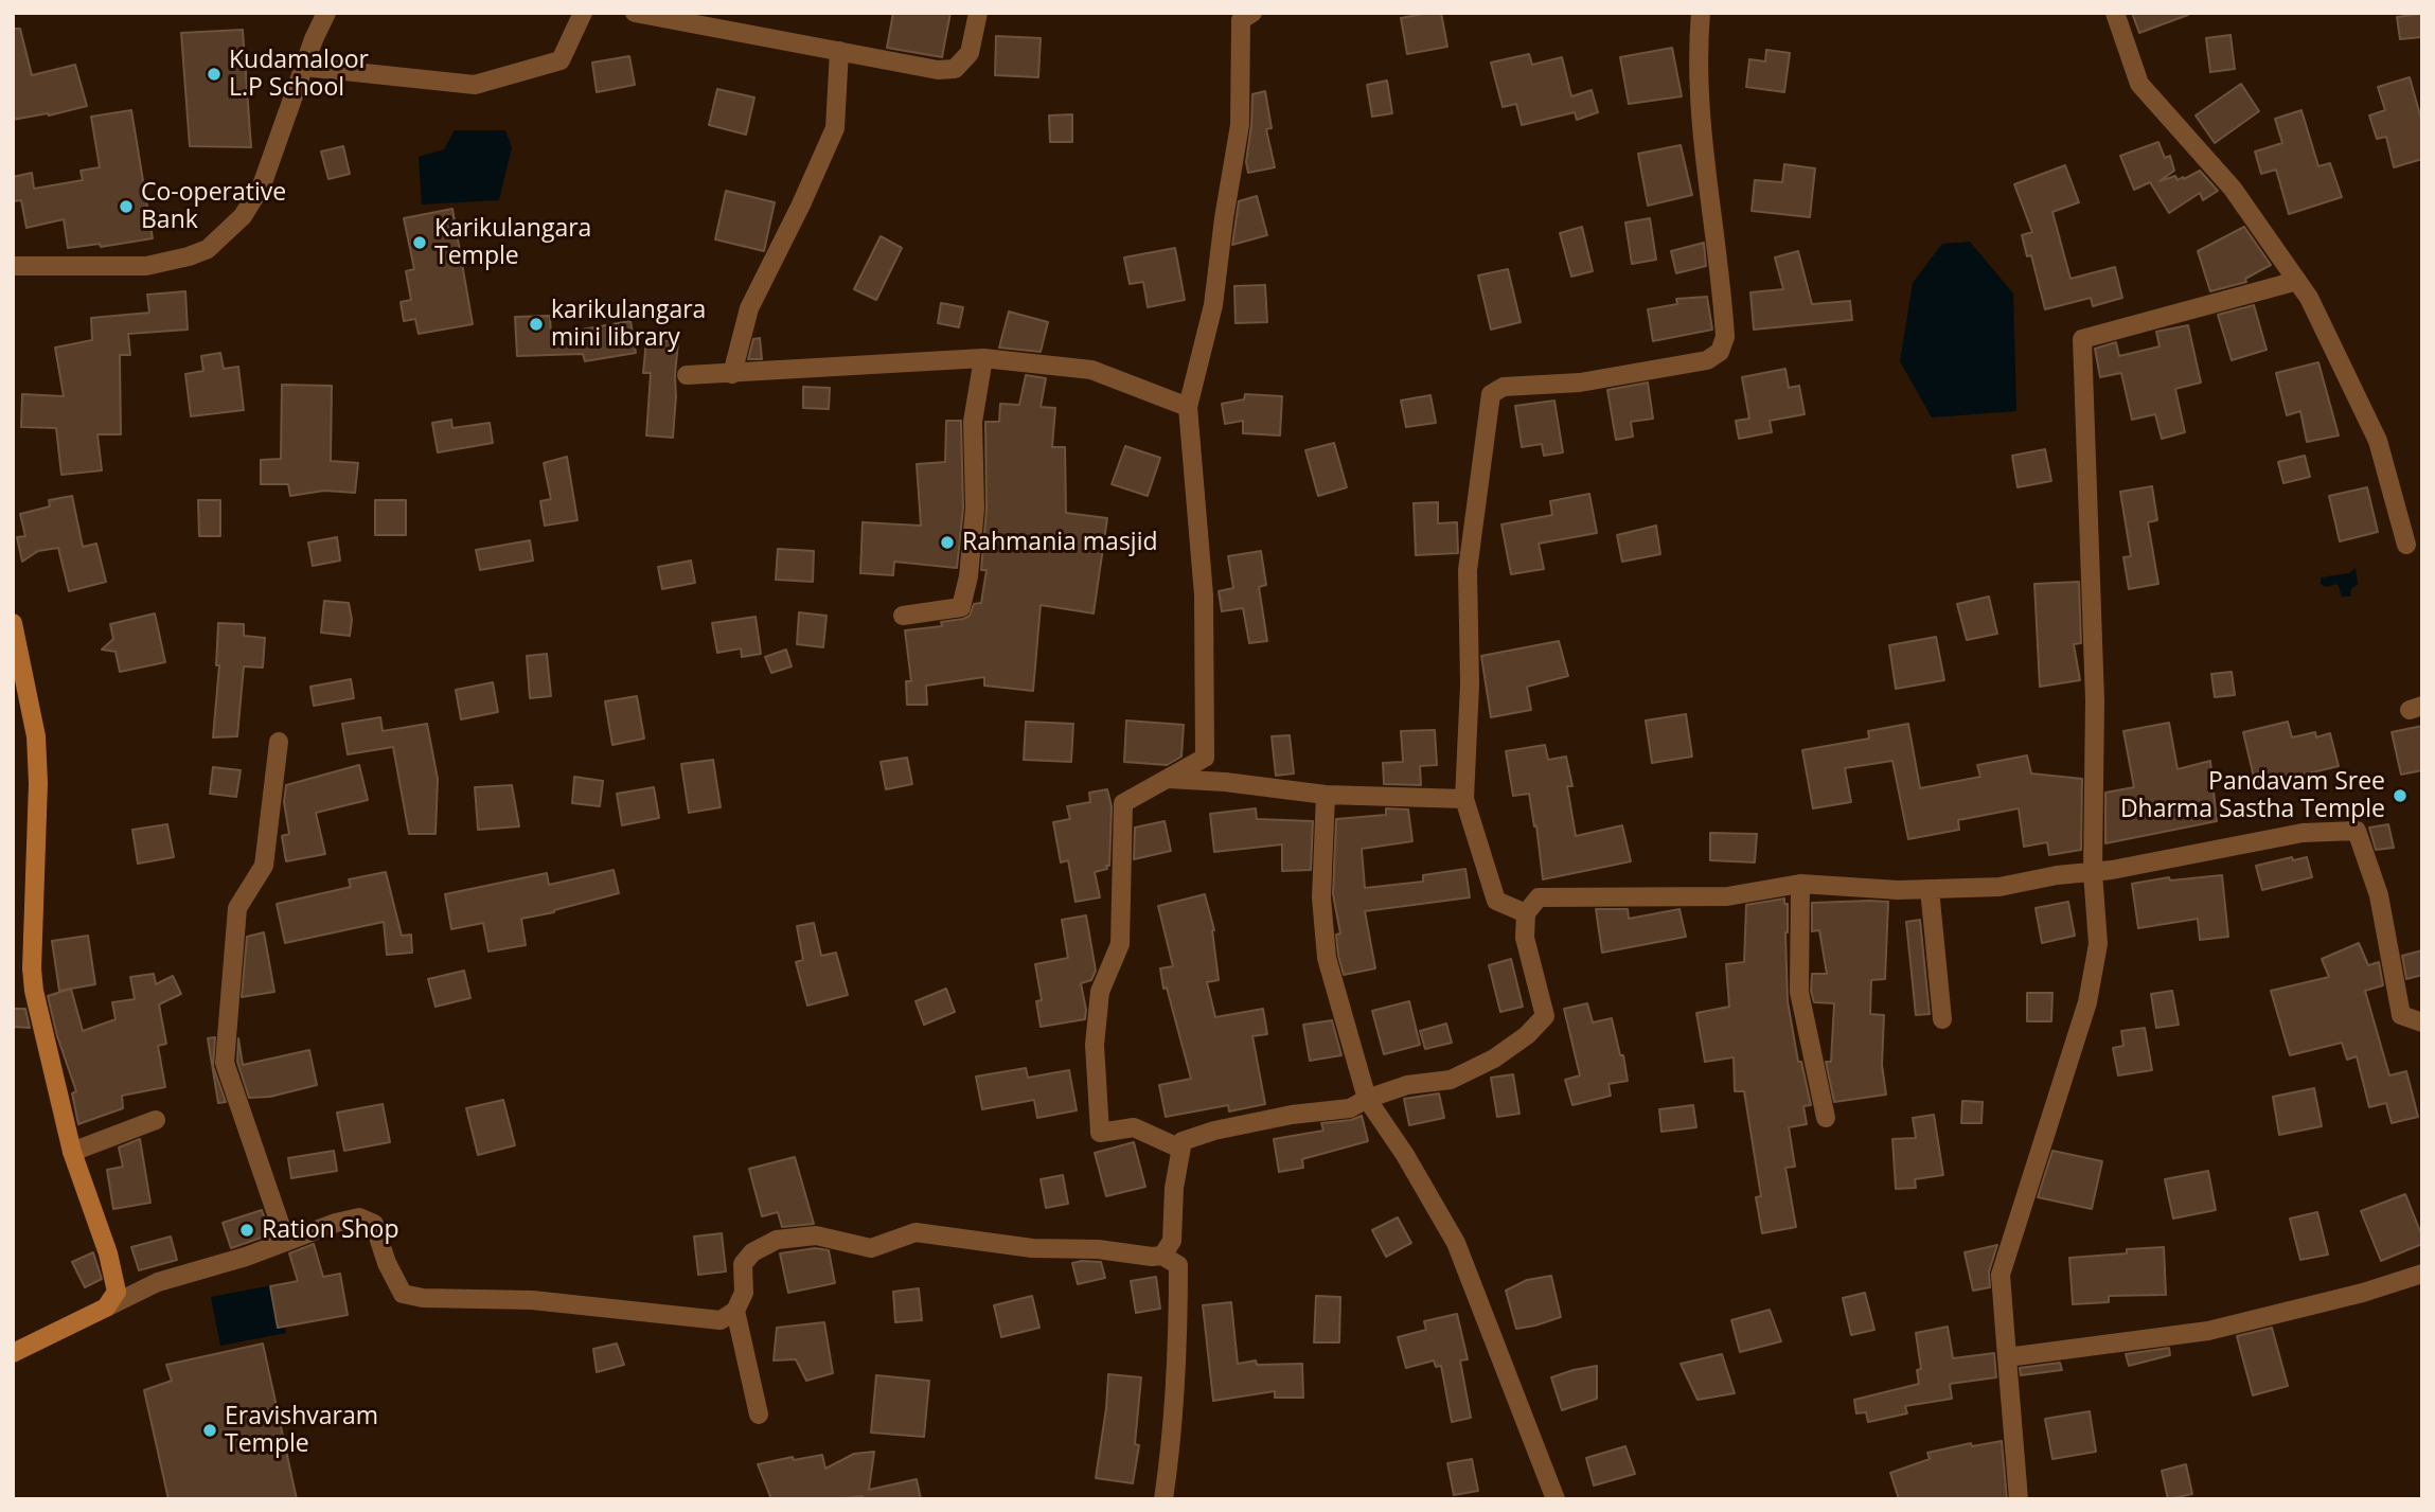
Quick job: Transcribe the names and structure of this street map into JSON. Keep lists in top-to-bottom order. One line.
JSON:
{"places":["Kudamaloor L.P School","Co-operative Bank","Karikulangara Temple","karikulangara mini library","Rahmania masjid","Pandavam Sree Dharma Sastha Temple","Ration Shop","Eravishvaram Temple"]}
